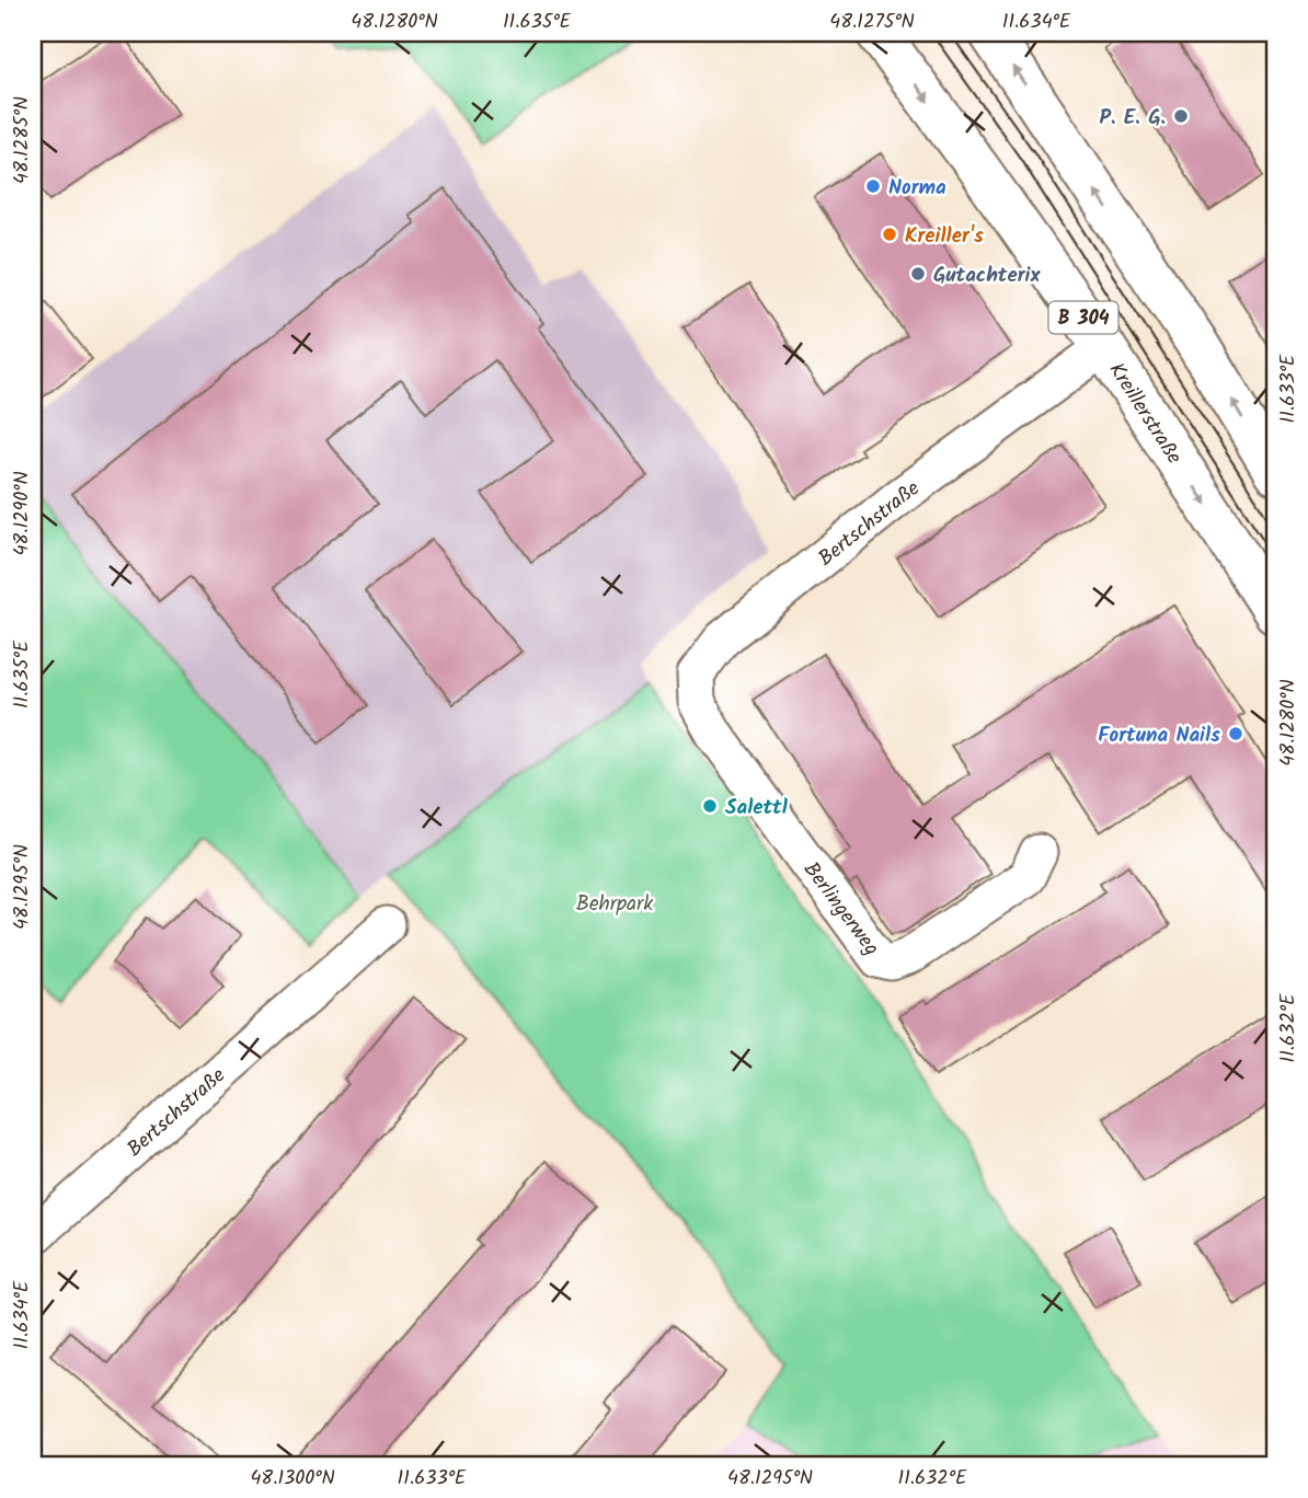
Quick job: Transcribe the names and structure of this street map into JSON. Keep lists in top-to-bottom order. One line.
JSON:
{"streets":{"main road":["B 304","Kreillerstraße"],"street":["Bertschstraße","Berlingerweg"]},"crossings":[["Kreillerstraße","Bertschstraße"],["Bertschstraße","Berlingerweg"]],"parks":["Behrpark"],"places":["P. E. G.","Norma","Kreiller's","Gutachterix","Fortuna Nails","Salettl"],"coordinates":["48.1280°N","11.635°E","48.1275°N","11.634°E","48.1285°N","11.633°E","48.1290°N","48.1295°N","11.632°E","48.1300°N"]}
